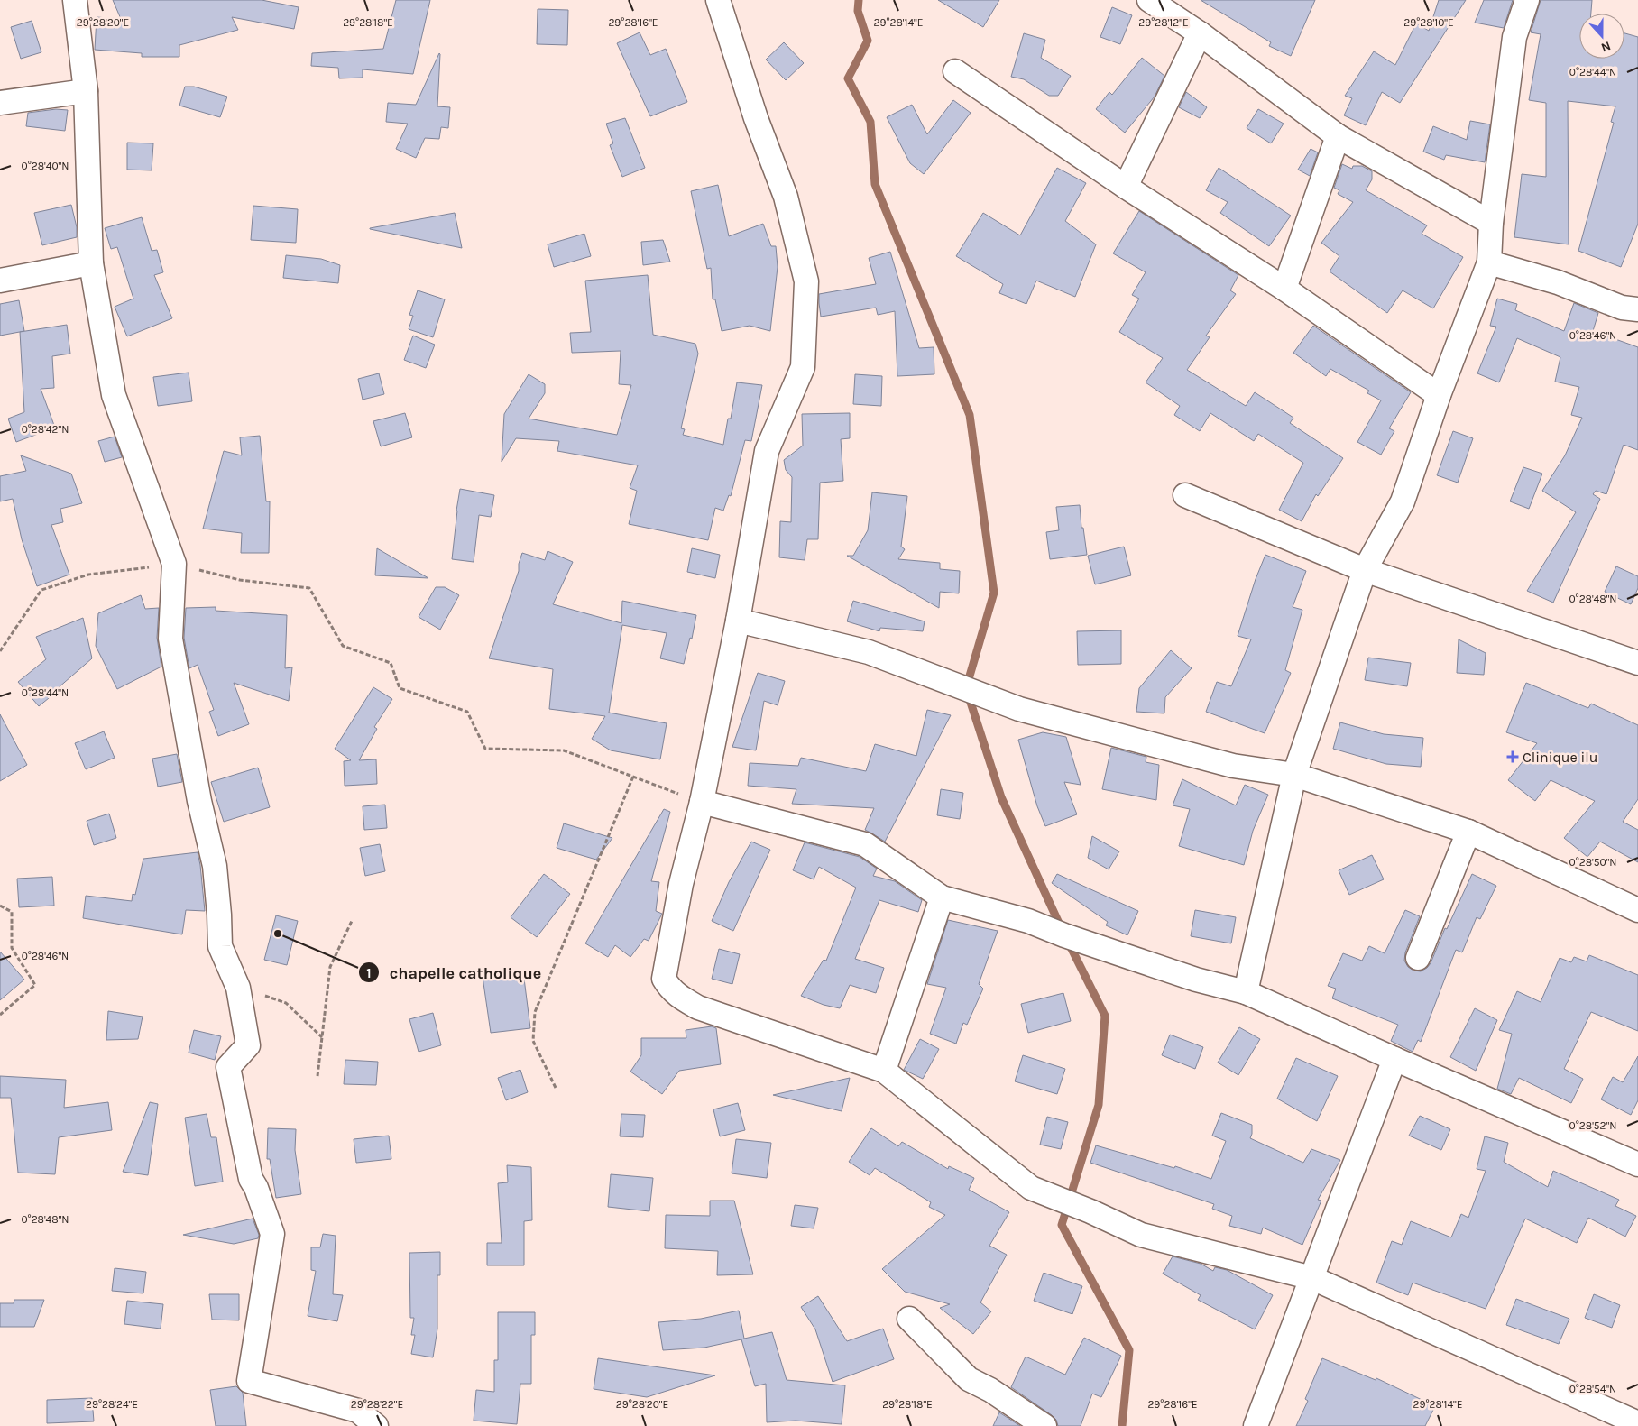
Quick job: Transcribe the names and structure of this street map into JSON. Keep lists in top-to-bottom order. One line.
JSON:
{"places":{"health":["Clinique ilu"],"other":["chapelle catholique"]},"north":"bottom","coordinates":["29°28'20\"E","29°28'18\"E","29°28'16\"E","29°28'14\"E","29°28'12\"E","29°28'10\"E","0°28'44\"N","0°28'40\"N","0°28'46\"N","0°28'42\"N","0°28'48\"N","0°28'50\"N","0°28'52\"N","0°28'54\"N","29°28'24\"E","29°28'22\"E"]}
